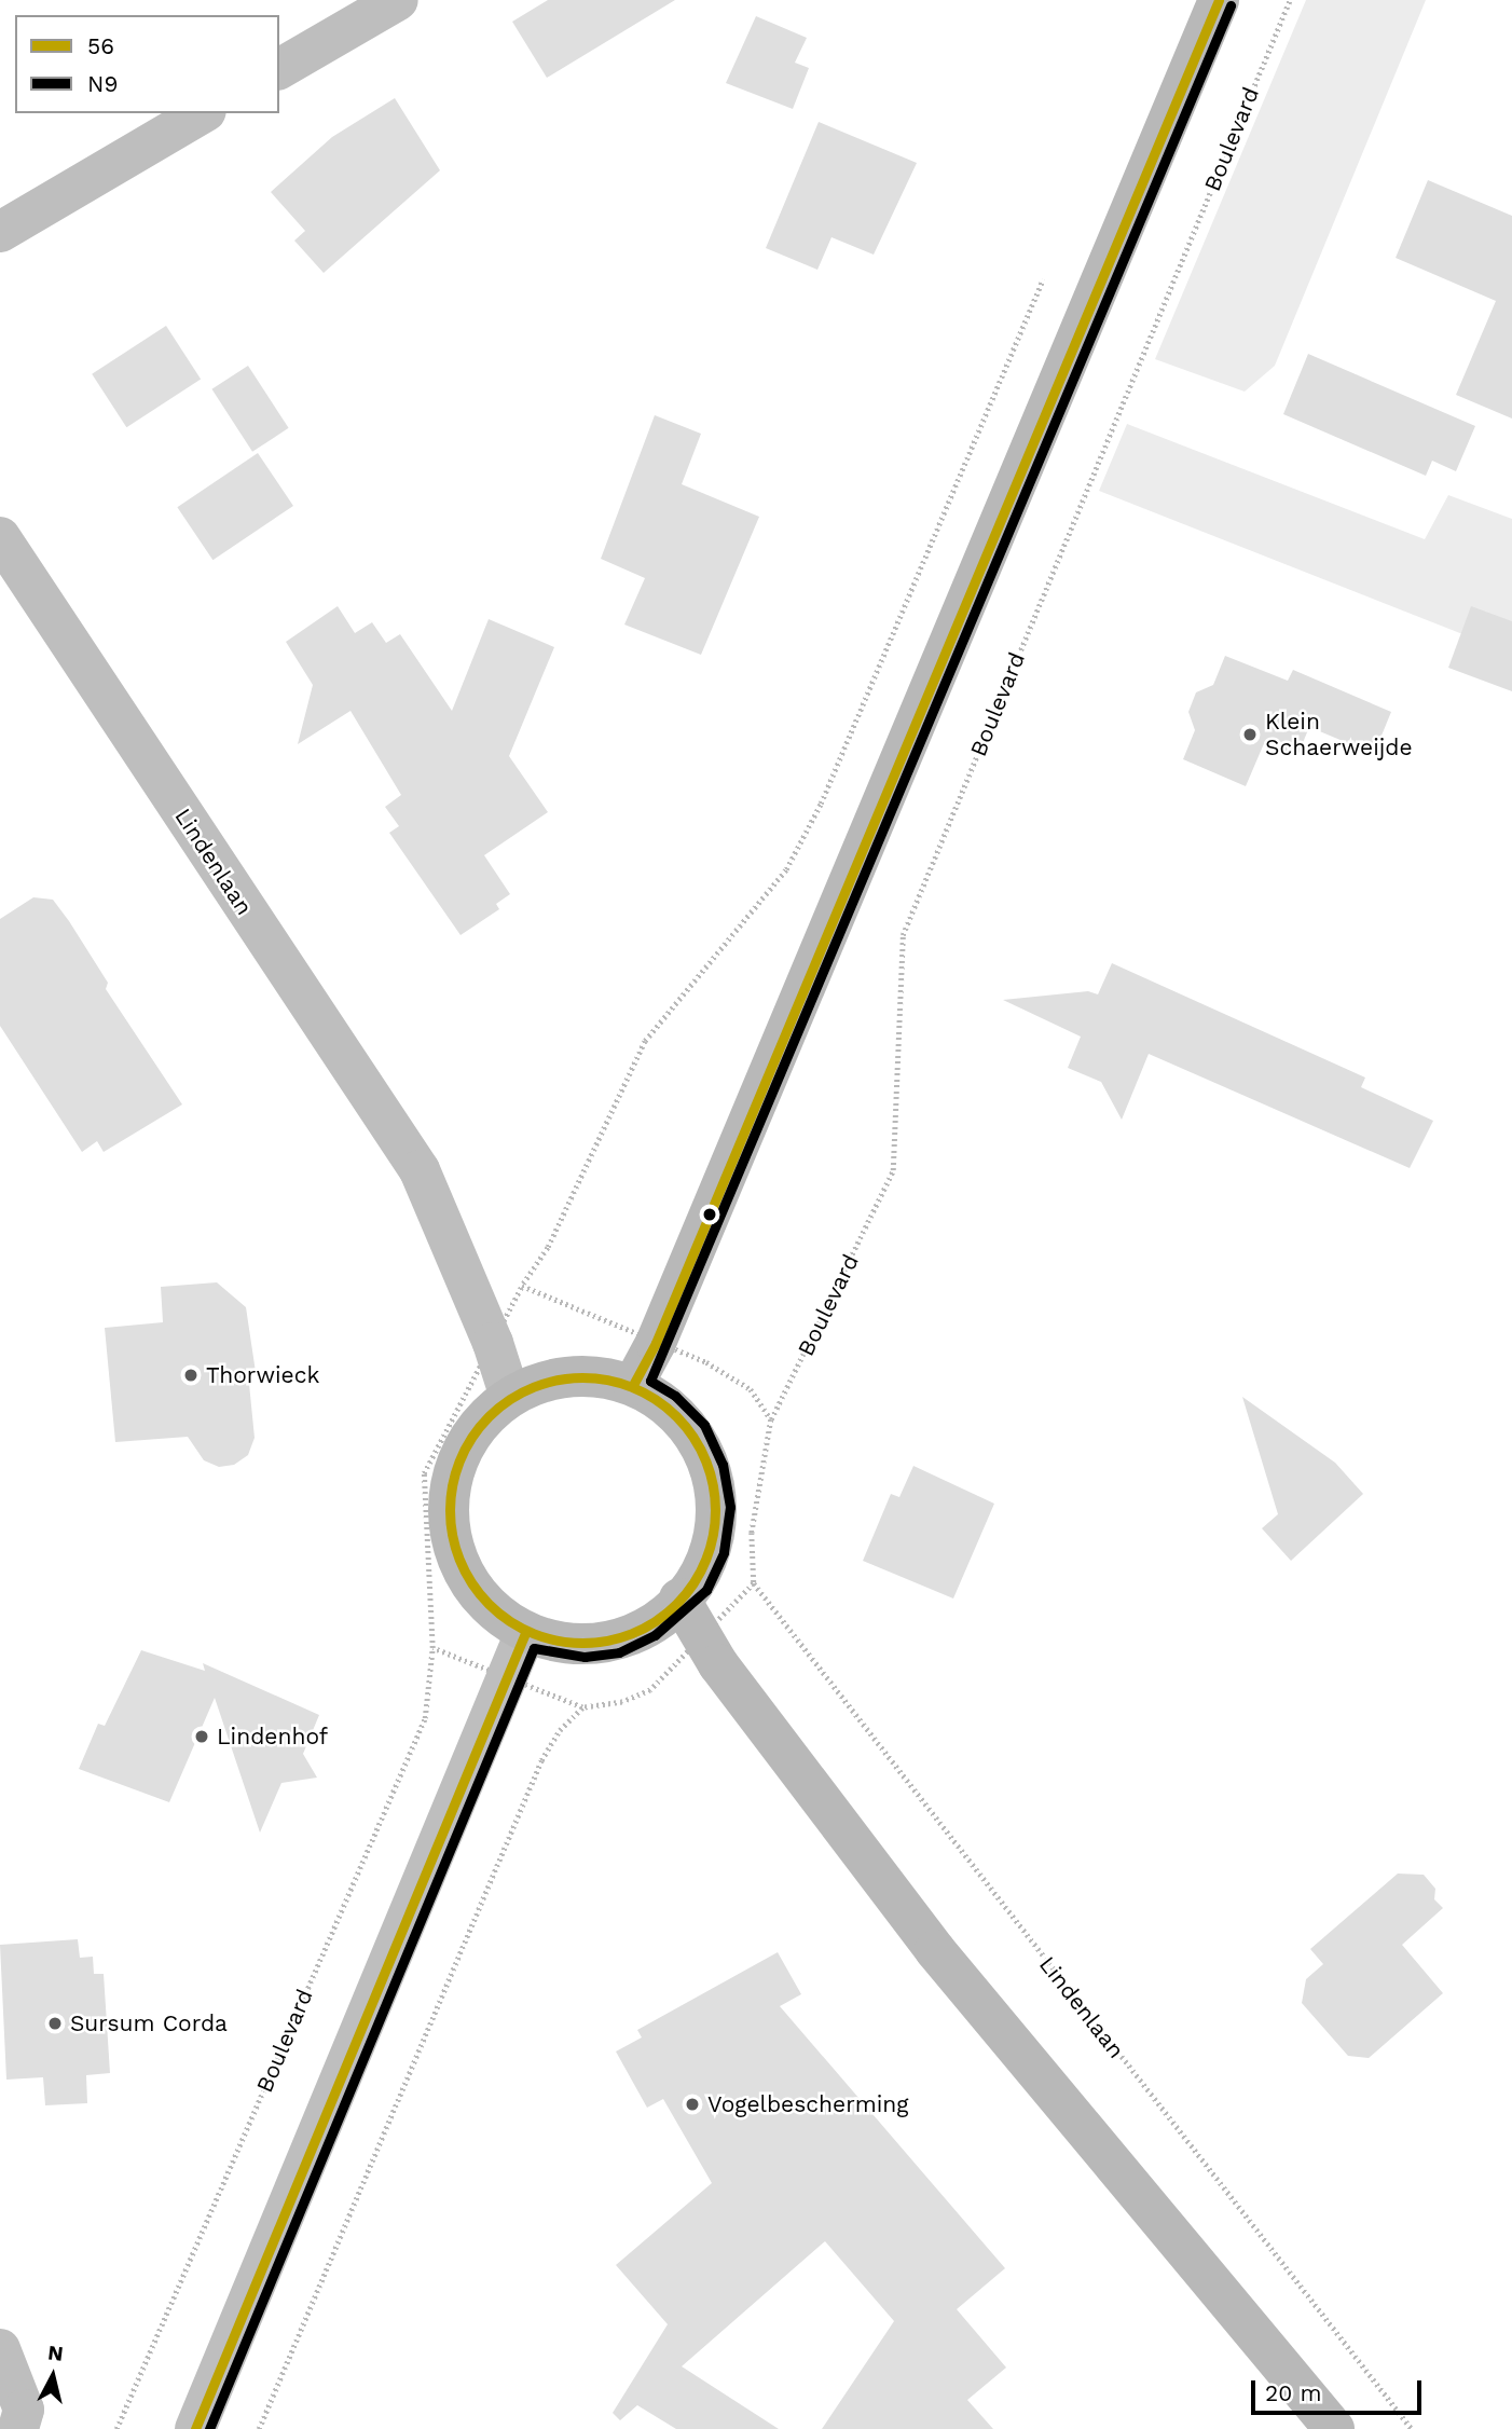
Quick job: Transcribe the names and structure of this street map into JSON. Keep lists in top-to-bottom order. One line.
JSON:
{"streets":{"street":["Lindenlaan"],"path":["Boulevard"]},"crossings":[["Boulevard","Lindenlaan"]],"places":["Klein Schaerweijde","Thorwieck","Lindenhof","Sursum Corda","Vogelbescherming"],"lines":["transit line 56","transit line N9"],"legend":["56","N9"],"scale_bar":"20 m","north":"top"}
